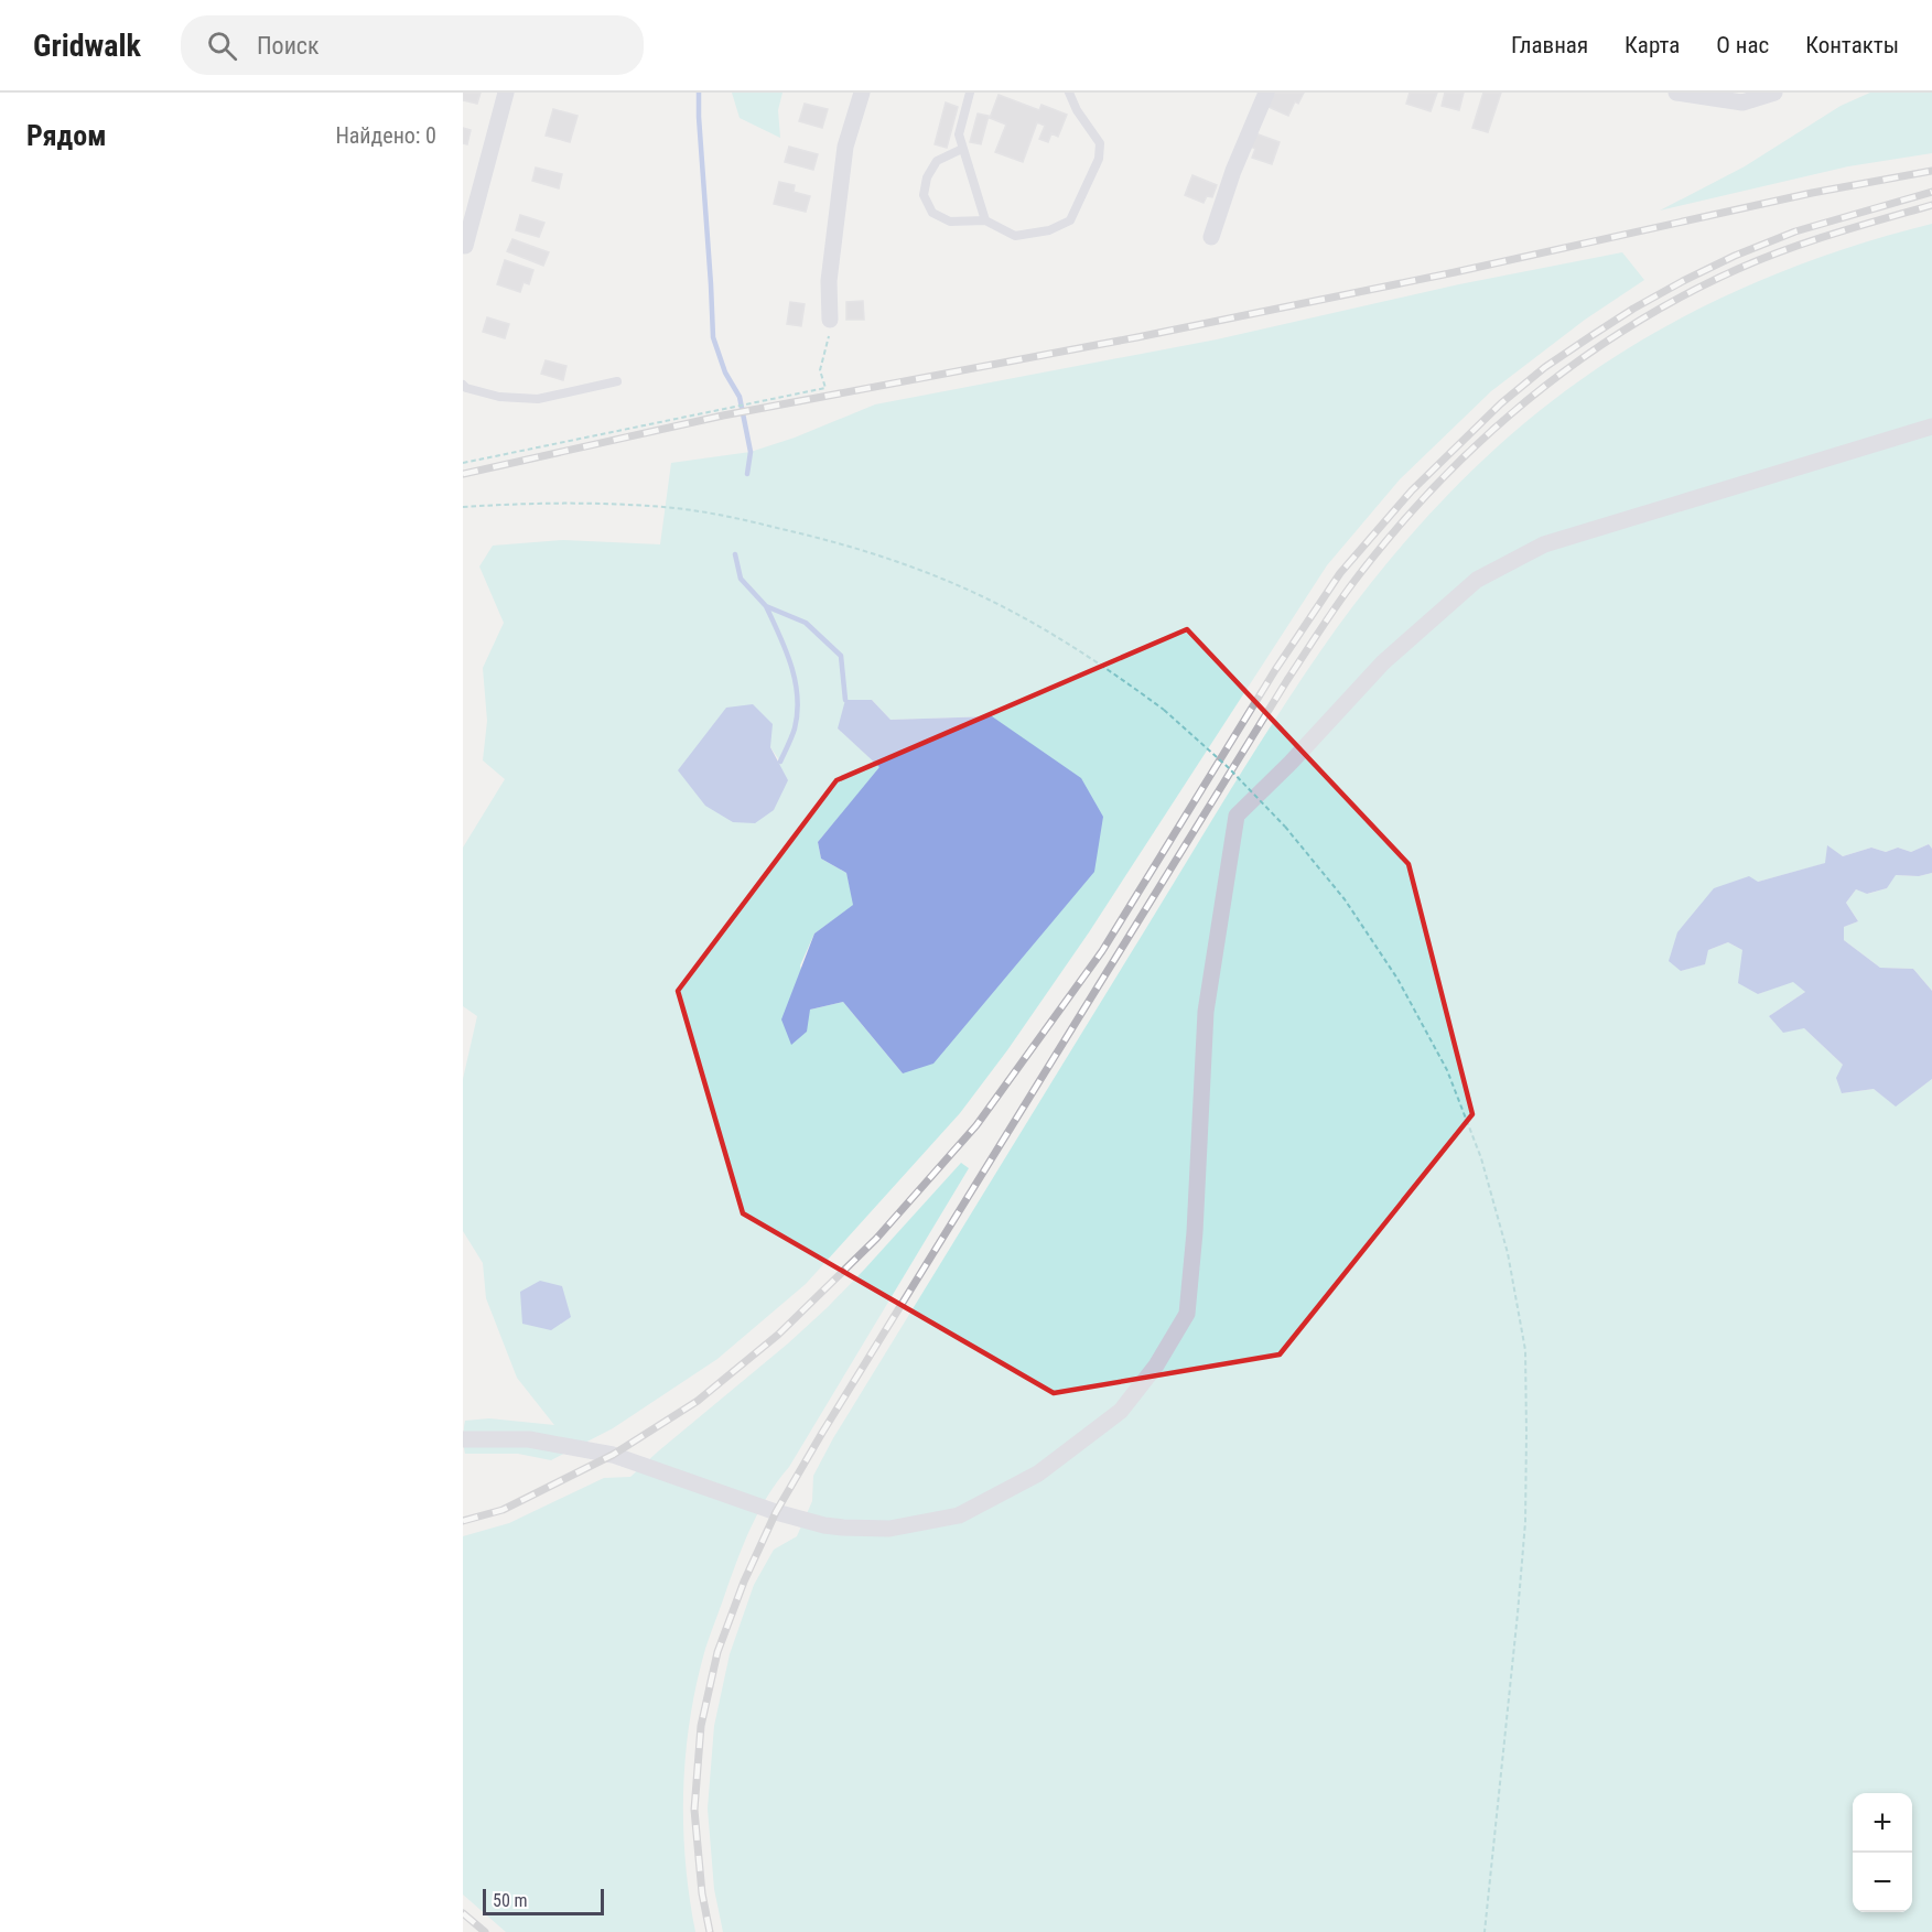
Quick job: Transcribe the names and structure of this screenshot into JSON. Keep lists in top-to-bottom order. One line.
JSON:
{"scale_bar":"50 m","page":{"header":"Gridwalk","search":"Поиск","nav":["Главная","Карта","О нас","Контакты"],"heading":["Рядом","Найдено: 0"],"map_buttons":["+","−"],"scale":"50 m"}}
